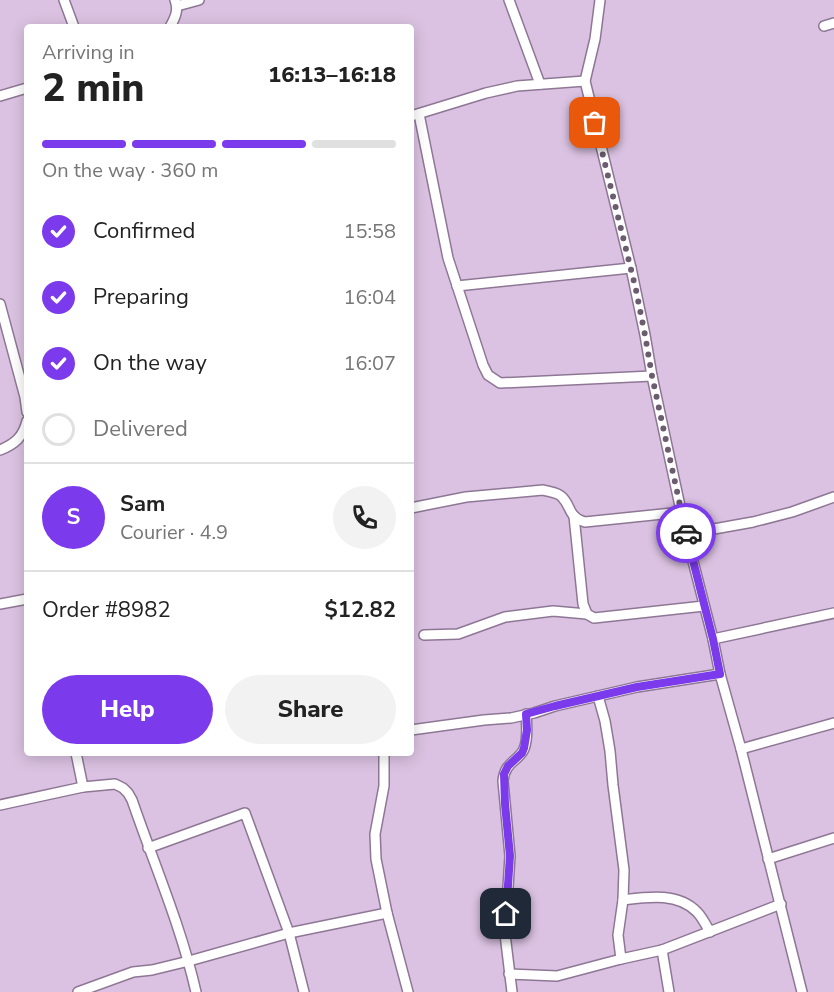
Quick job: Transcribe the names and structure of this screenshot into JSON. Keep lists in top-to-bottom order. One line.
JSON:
{"page":{"heading":["2 min","Arriving in","16:13–16:18"],"panel":["Sam","Courier · 4.9","Order #8982","$12.82"],"bar":"On the way · 360 m","list":[["Confirmed","15:58"],["Preparing","16:04"],["On the way","16:07"],"Delivered"],"round":"S","buttons":["Help","Share"]}}
